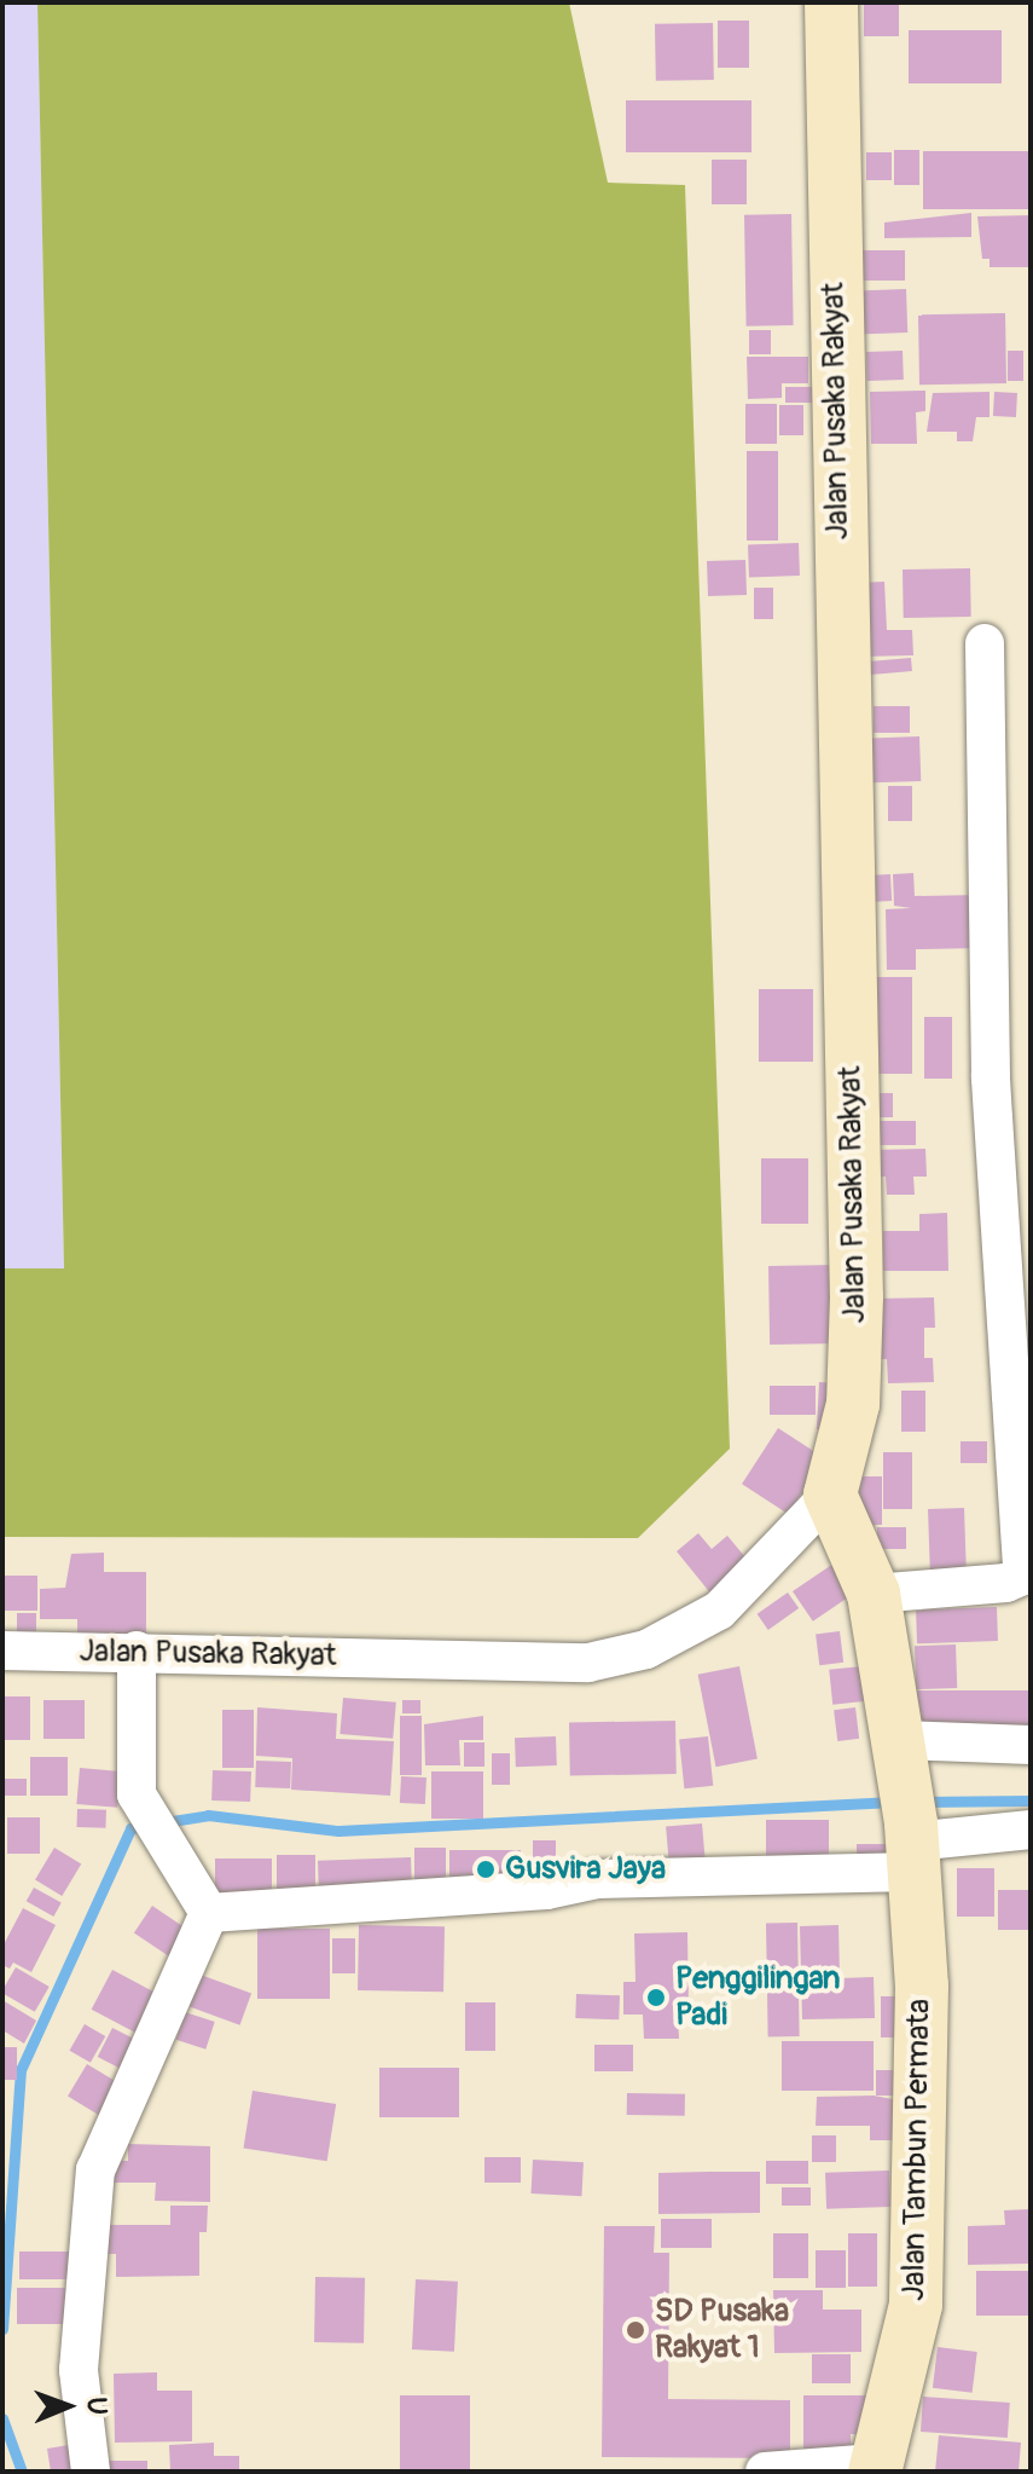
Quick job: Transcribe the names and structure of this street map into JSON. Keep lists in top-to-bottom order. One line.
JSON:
{"streets":{"street":["Jalan Pusaka Rakyat","Jalan Tambun Permata"]},"places":["Gusvira Jaya","Penggilingan Padi","SD Pusaka Rakyat 1"],"north":"right"}
